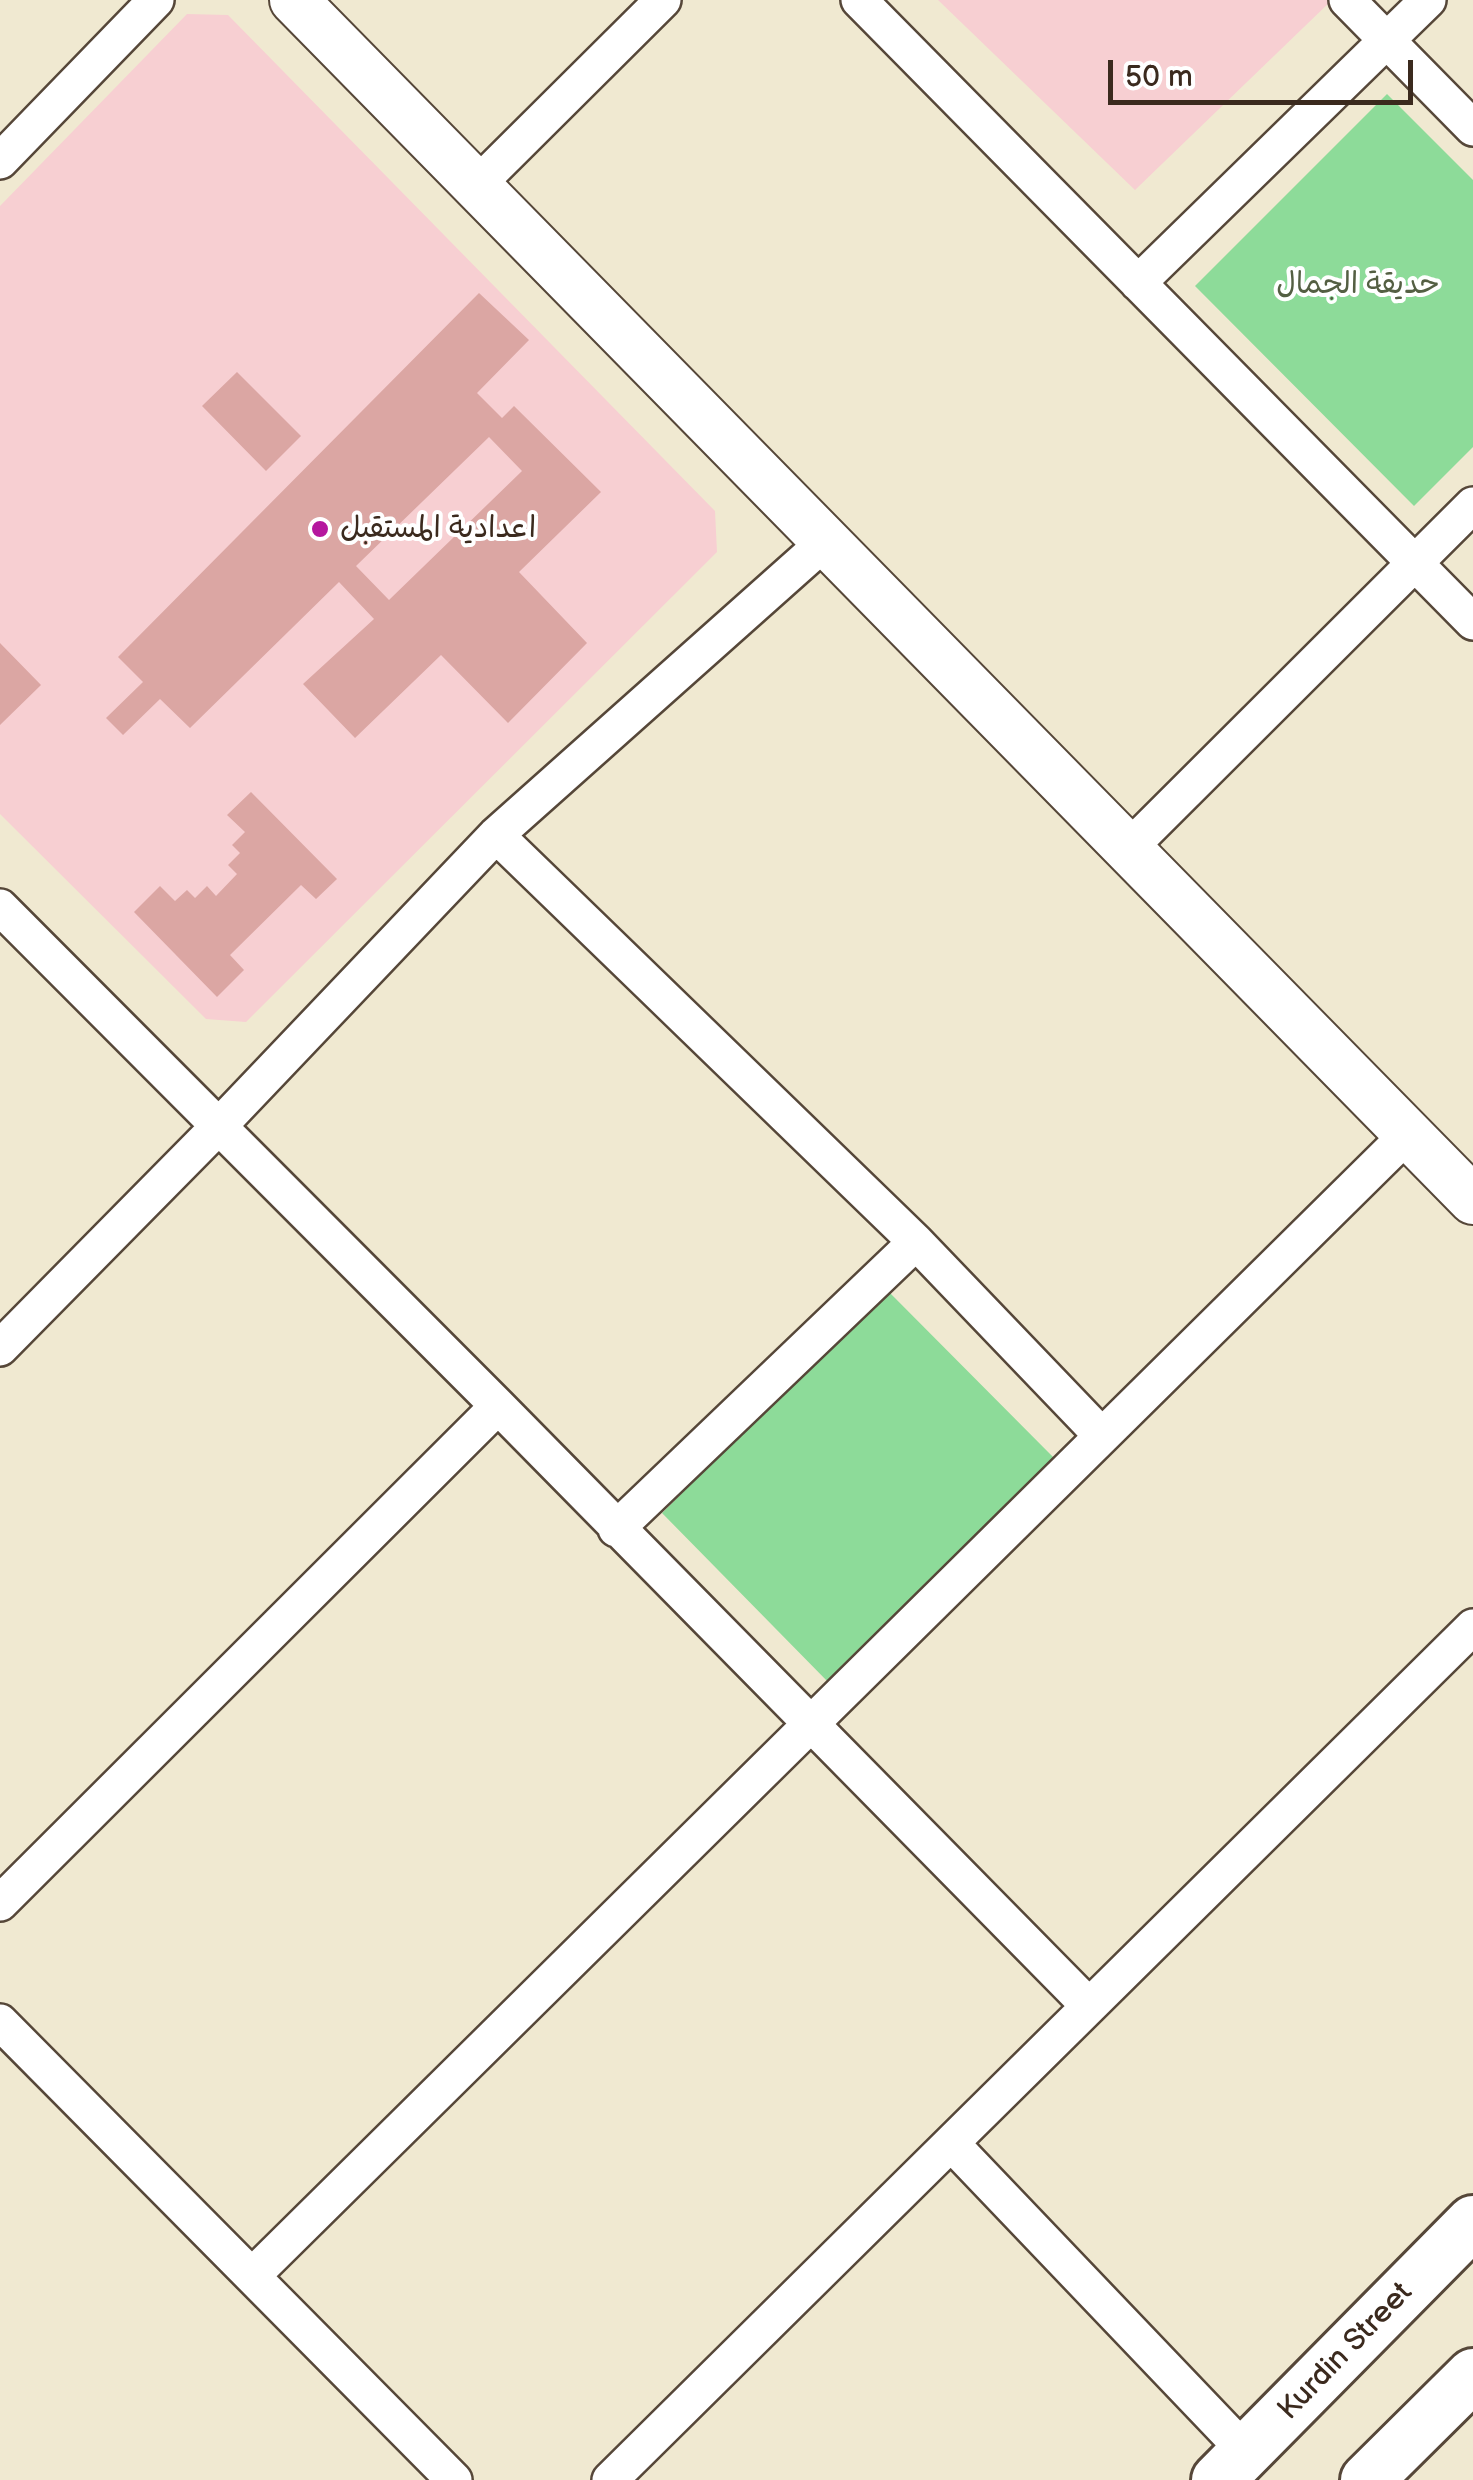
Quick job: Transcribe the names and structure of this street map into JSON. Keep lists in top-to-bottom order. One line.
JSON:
{"streets":{"main road":["Kurdin Street"]},"parks":["حديقة الجمال"],"places":["اعدادية المستقبل"],"scale_bar":"50 m"}
